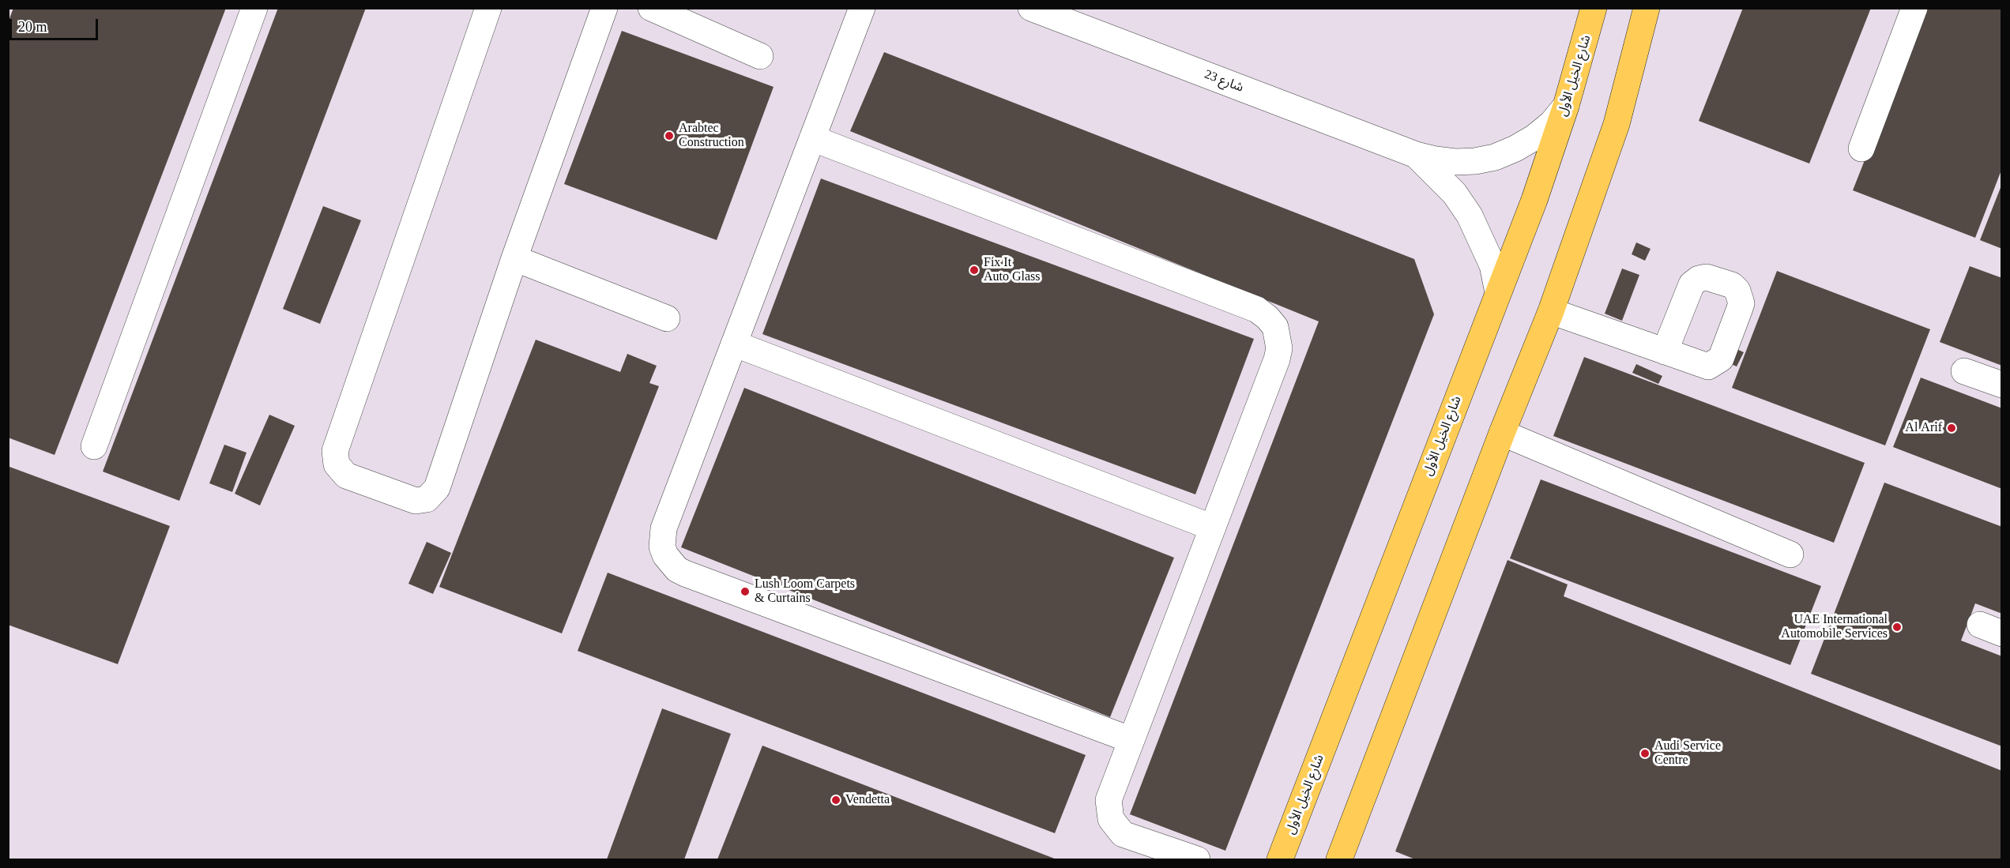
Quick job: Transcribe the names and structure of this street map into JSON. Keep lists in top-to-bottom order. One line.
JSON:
{"streets":{"main road":["شارع الخيل الأول"],"lane":["شارع 23"]},"crossings":[["شارع الخيل الأول","شارع 23"]],"places":["Arabtec Construction","Fix It Auto Glass","Al Arif","Lush Loom Carpets & Curtains","UAE International Automobile Services","Audi Service Centre","Vendetta"],"scale_bar":"20 m"}
